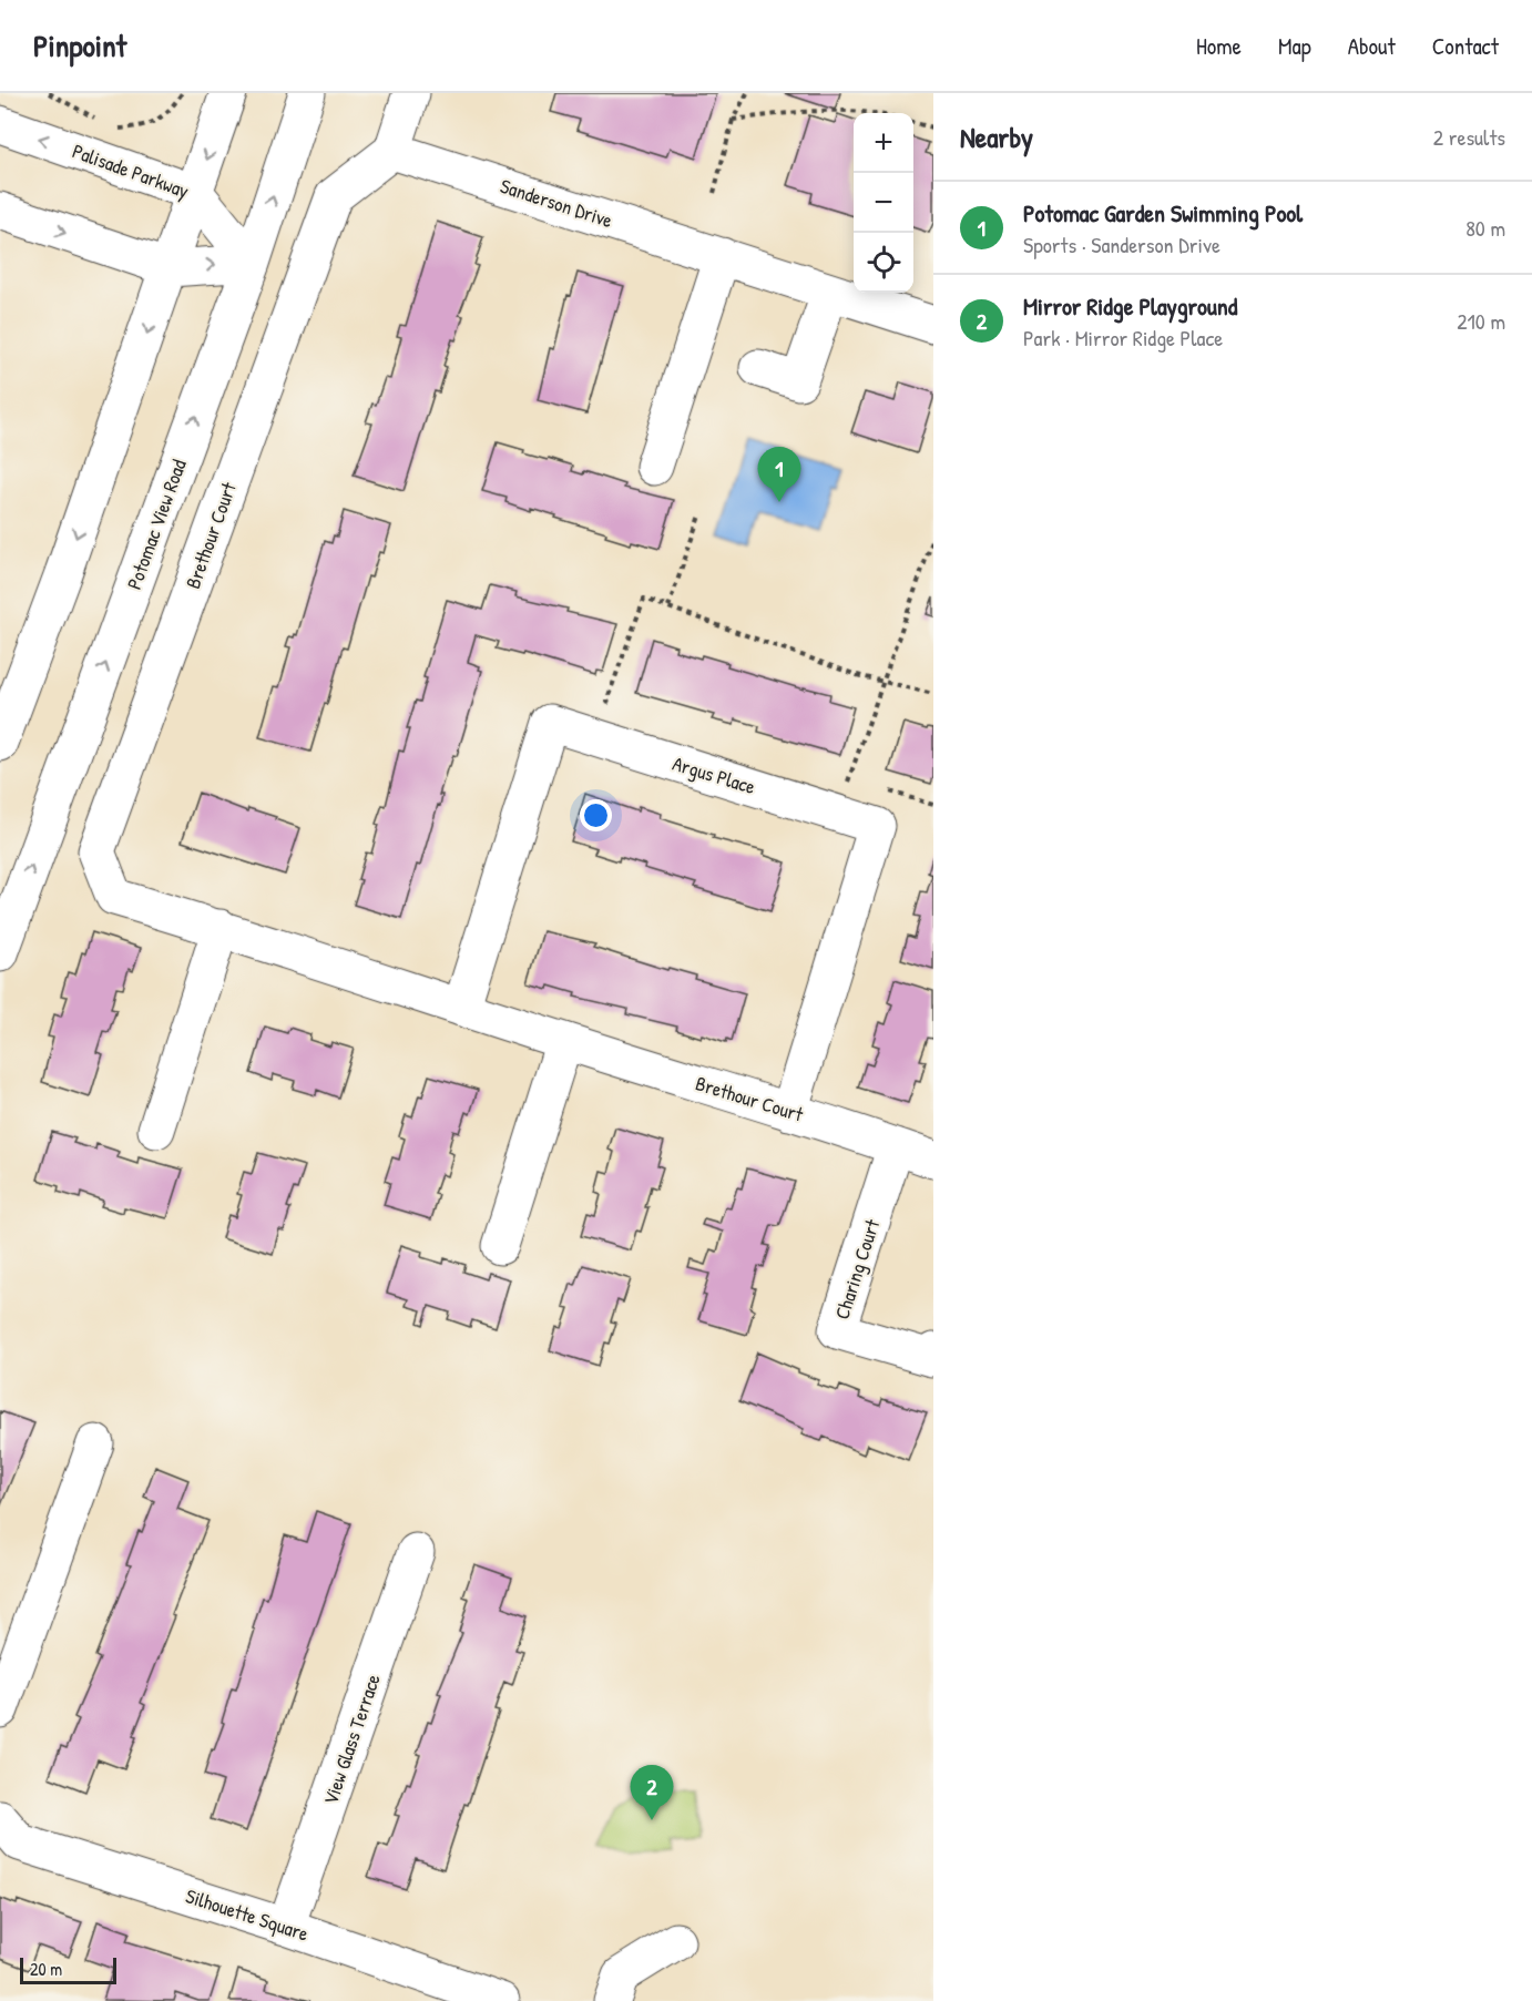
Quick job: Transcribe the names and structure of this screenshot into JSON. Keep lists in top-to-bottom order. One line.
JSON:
{"streets":{"street":["Palisade Parkway","Sanderson Drive","Potomac View Road","Brethour Court","Argus Place","Charing Court","View Glass Terrace","Silhouette Square"]},"crossings":[["Palisade Parkway","Potomac View Road"],["Sanderson Drive","Brethour Court"],["Brethour Court","Argus Place"],["Brethour Court","Charing Court"],["View Glass Terrace","Silhouette Square"]],"scale_bar":"20 m","page":{"header":"Pinpoint","nav":["Home","Map","About","Contact"],"heading":["Nearby","2 results"],"map_buttons":["+","−"],"list":[{"mark":"1","name":"Potomac Garden Swimming Pool","note":"Sports · Sanderson Drive","value":"80 m"},{"mark":"2","name":"Mirror Ridge Playground","note":"Park · Mirror Ridge Place","value":"210 m"}],"pins":["1","2"],"scale":"20 m"}}
